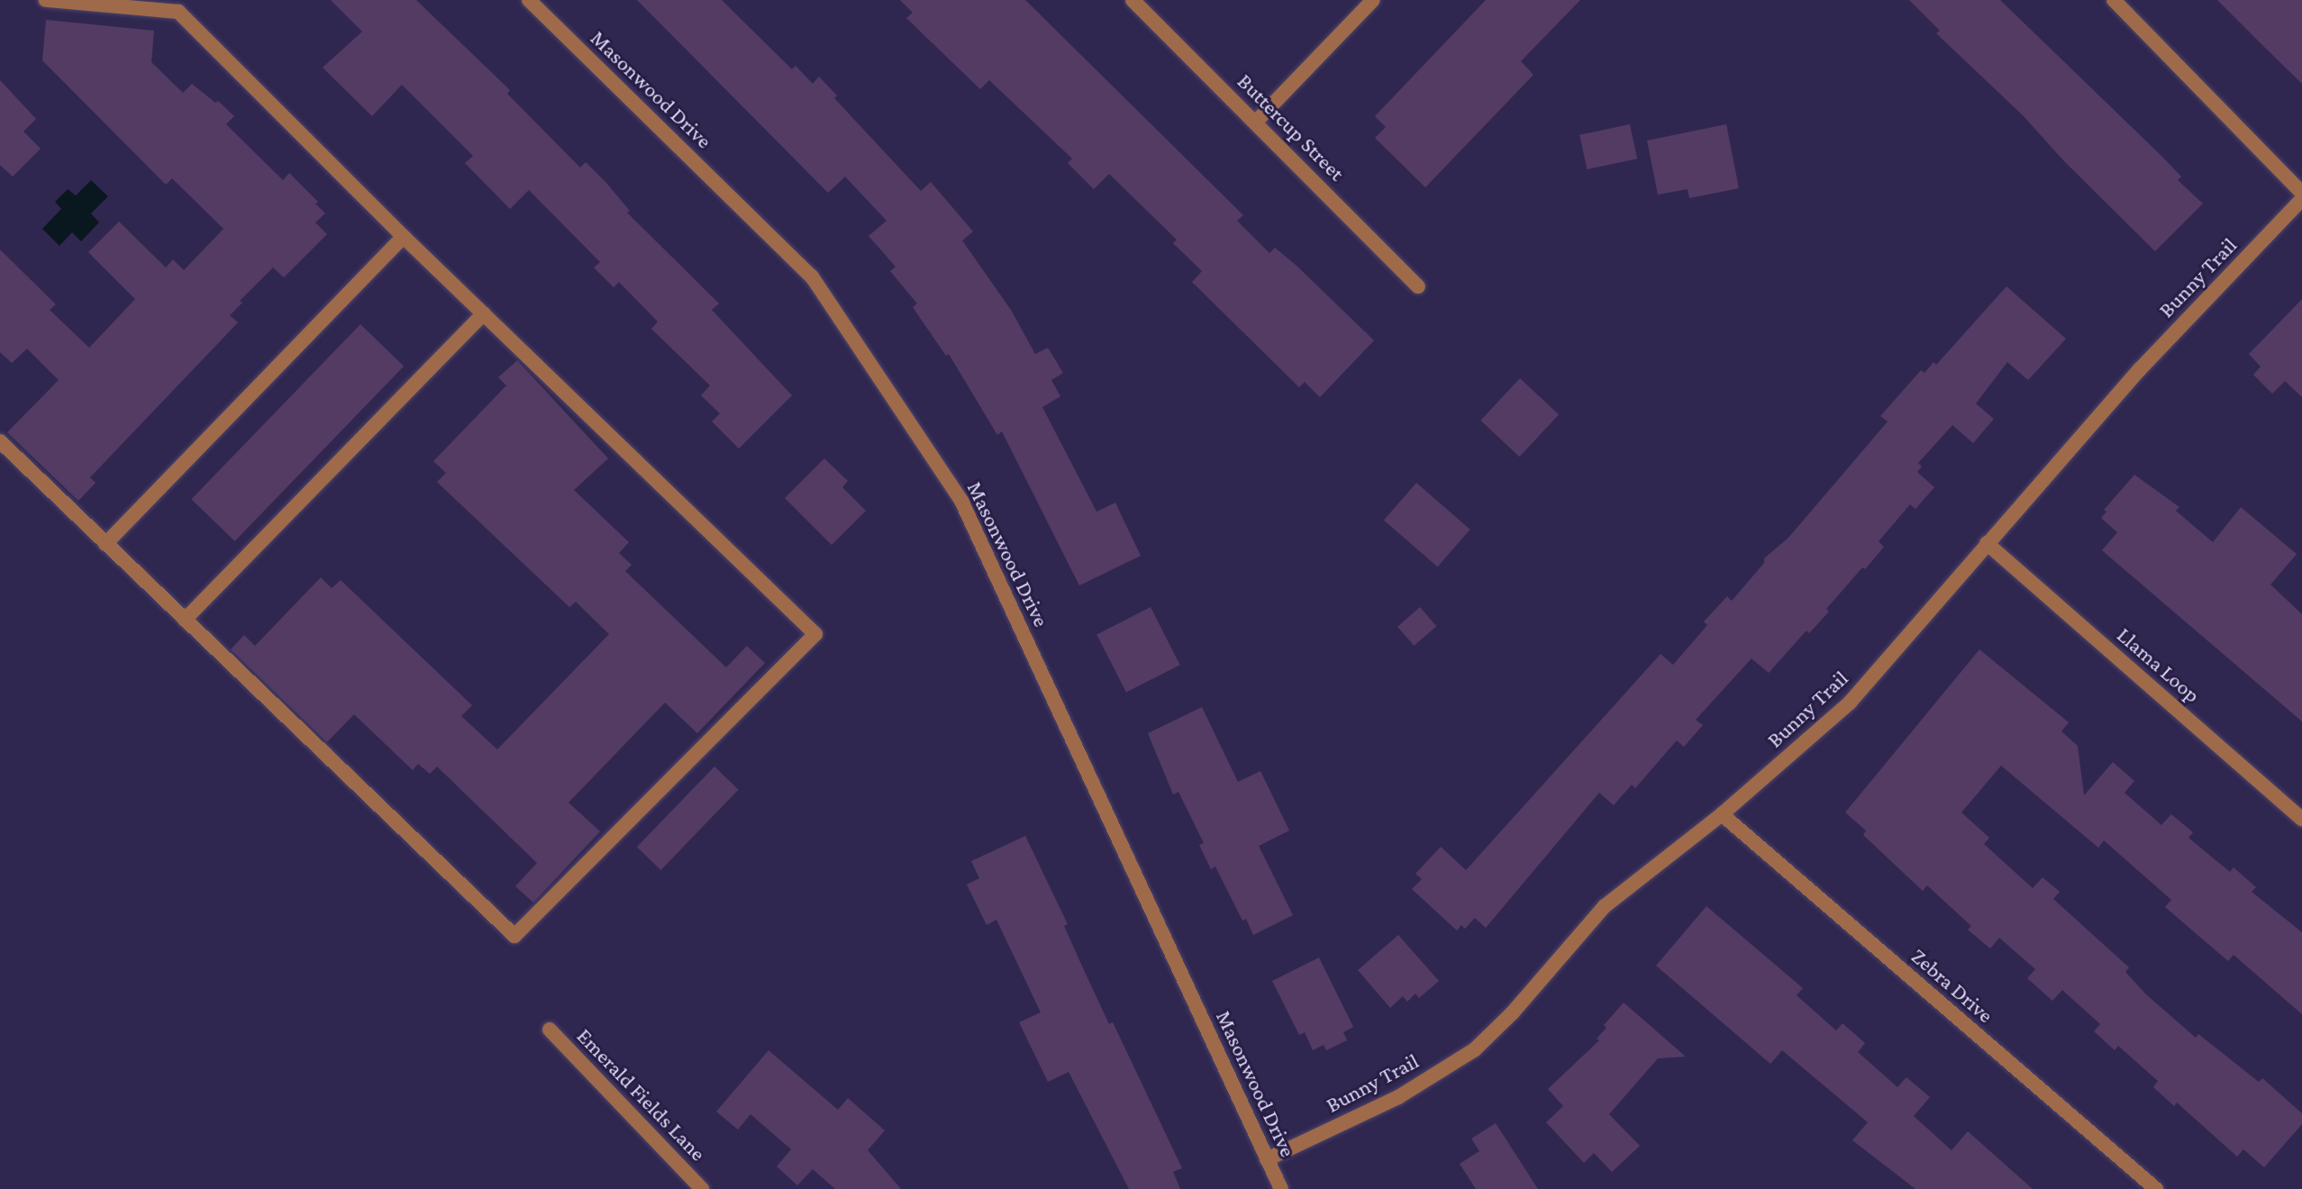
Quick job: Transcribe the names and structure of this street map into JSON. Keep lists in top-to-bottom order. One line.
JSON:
{"streets":{"street":["Masonwood Drive","Buttercup Street","Bunny Trail","Llama Loop","Zebra Drive","Emerald Fields Lane"]},"crossings":[["Masonwood Drive","Bunny Trail"],["Bunny Trail","Llama Loop"],["Bunny Trail","Zebra Drive"]]}
